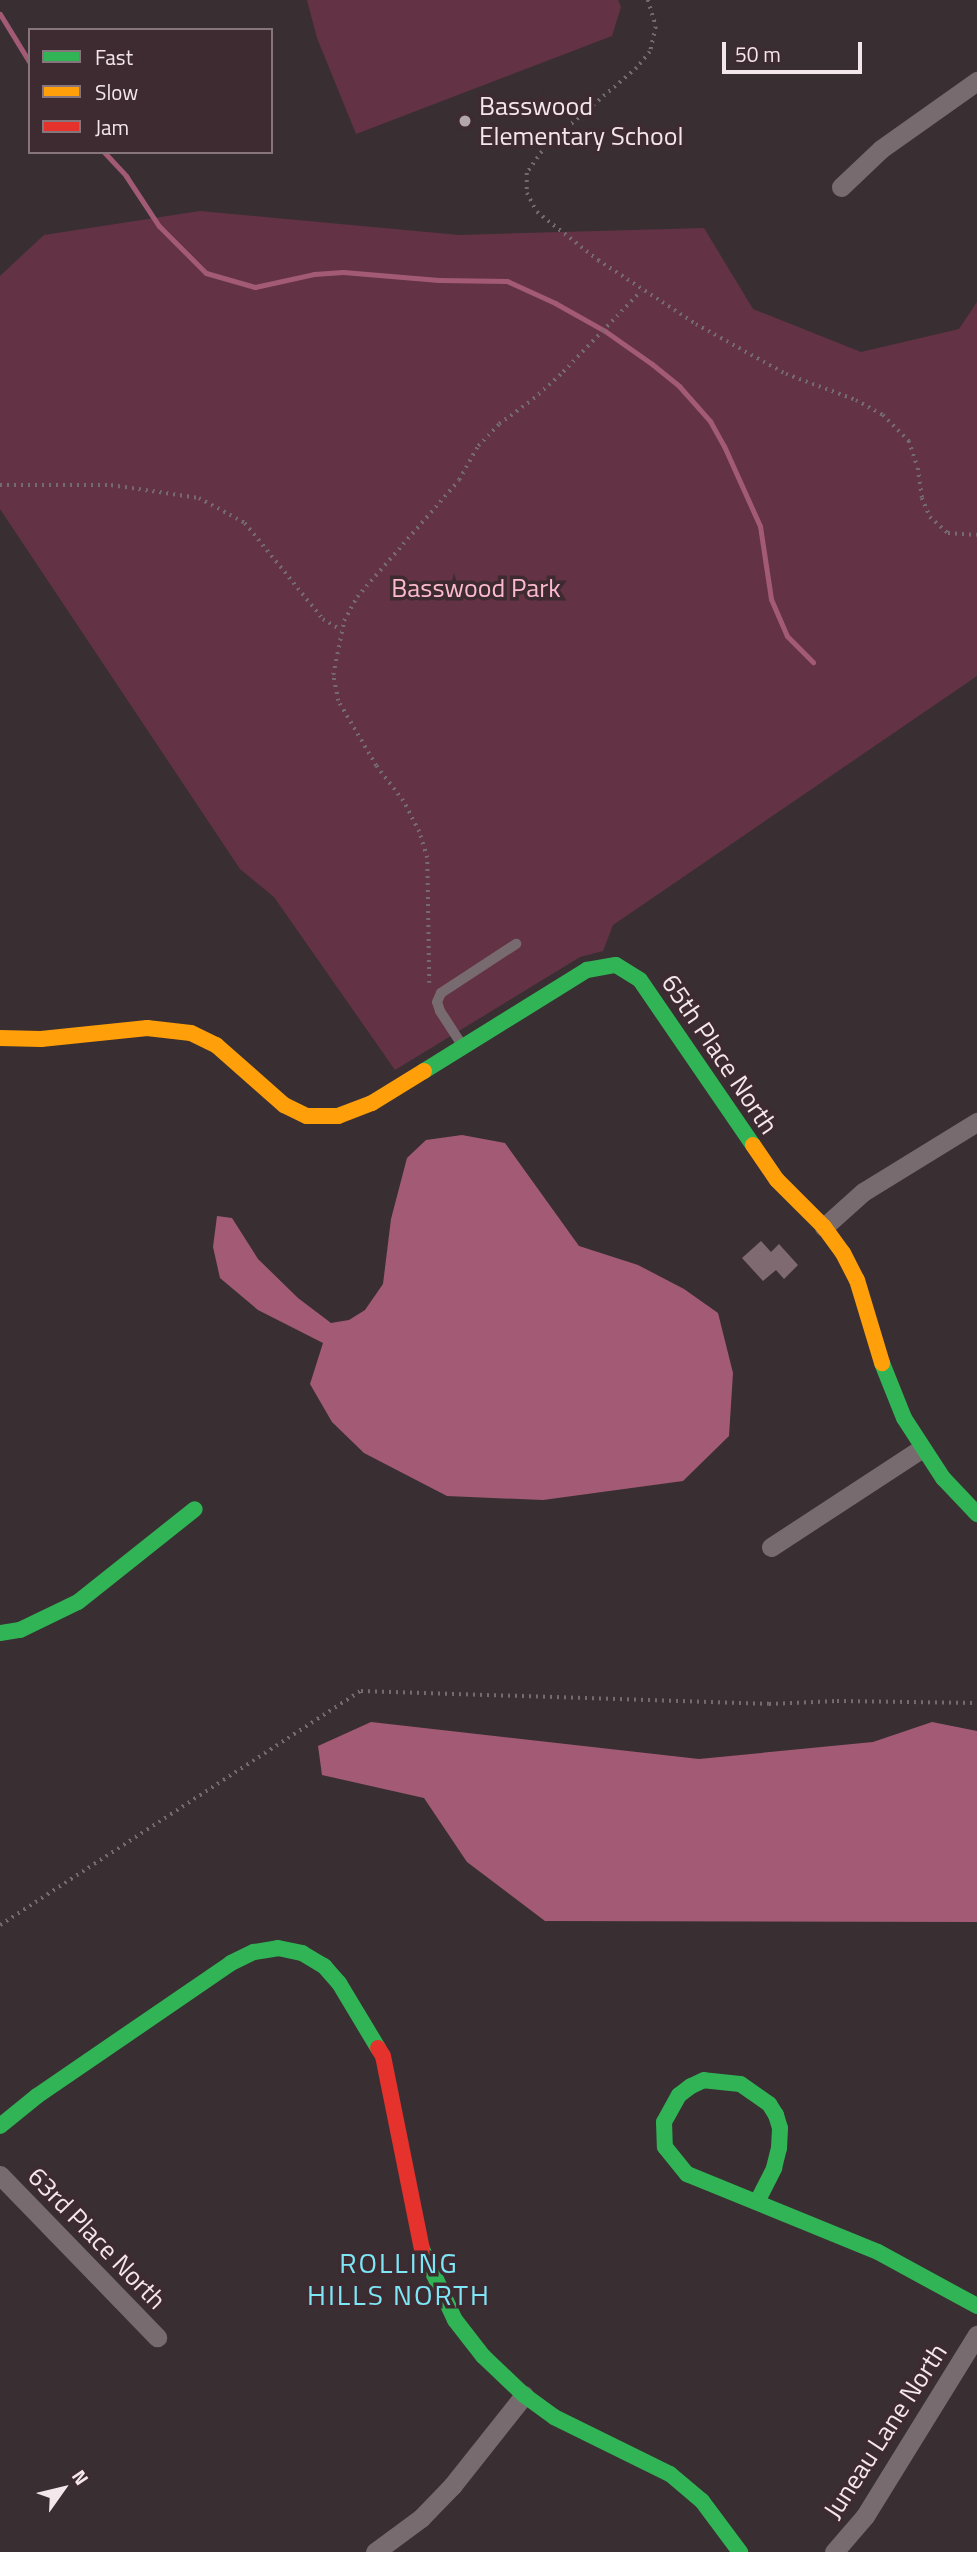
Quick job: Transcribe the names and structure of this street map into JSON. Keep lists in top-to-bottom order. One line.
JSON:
{"streets":{"street":["65th Place North","63rd Place North","Juneau Lane North"]},"districts":["ROLLING HILLS NORTH"],"parks":["Basswood Park"],"places":["Basswood Elementary School"],"legend":["Fast","Slow","Jam"],"scale_bar":"50 m","north":"top right"}
